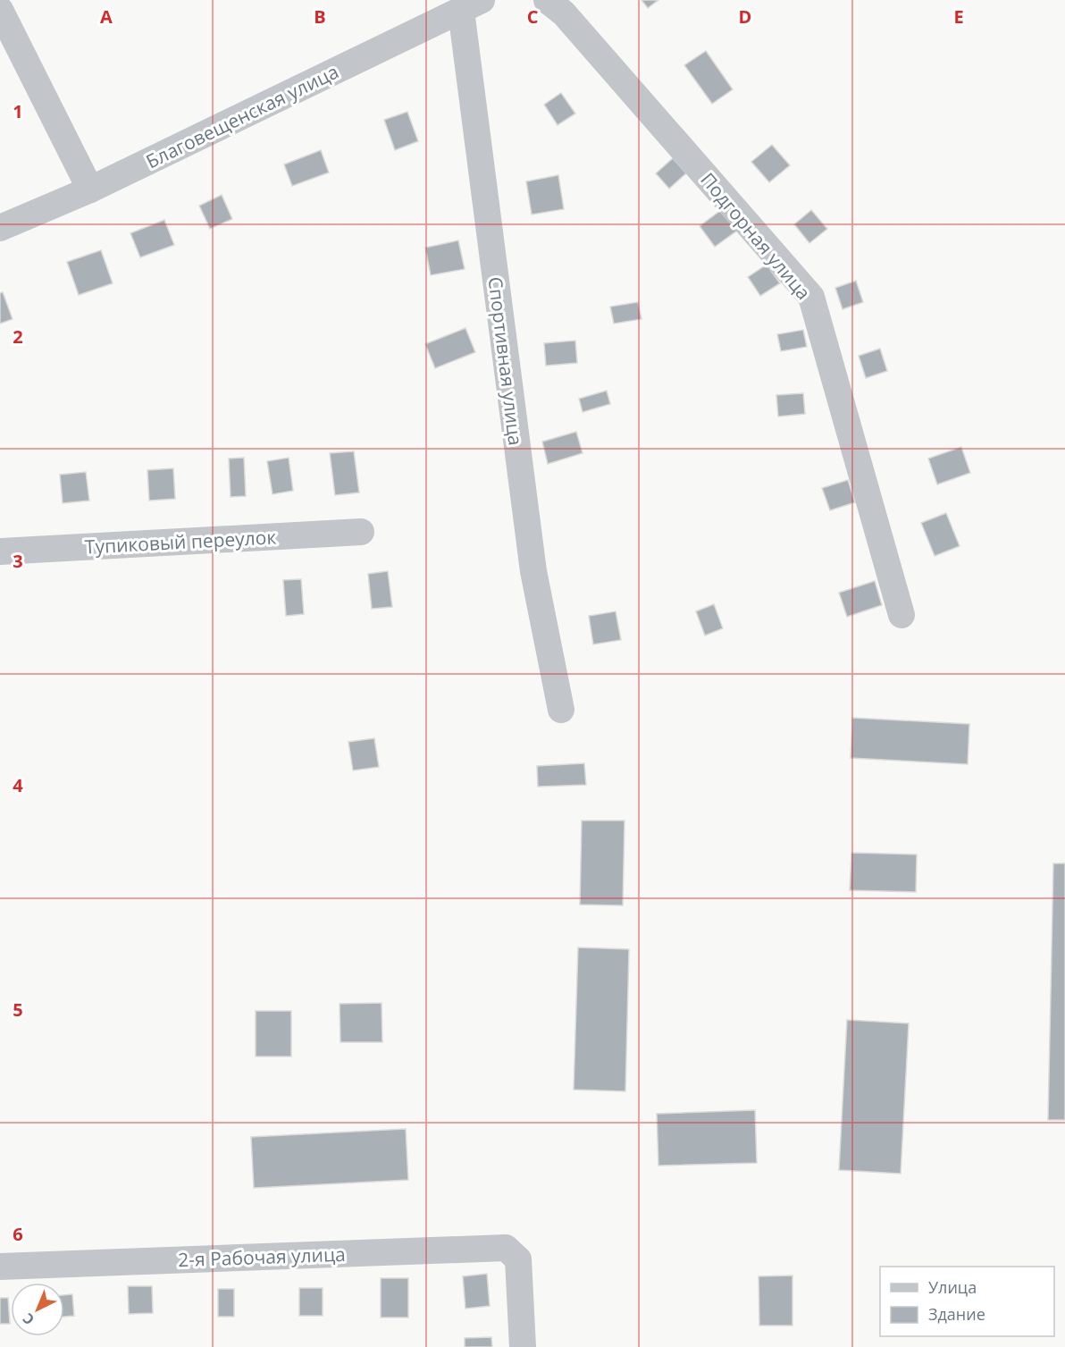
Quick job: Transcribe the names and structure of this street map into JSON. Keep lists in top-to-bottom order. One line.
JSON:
{"streets":{"street":["Благовещенская улица","Подгорная улица","Спортивная улица","Тупиковый переулок","2-я Рабочая улица"]},"crossings":[["Благовещенская улица","Спортивная улица"]],"legend":["Улица","Здание"],"north":"bottom left","grid":{"columns":["A","B","C","D","E"],"rows":["1","2","3","4","5","6"]}}
